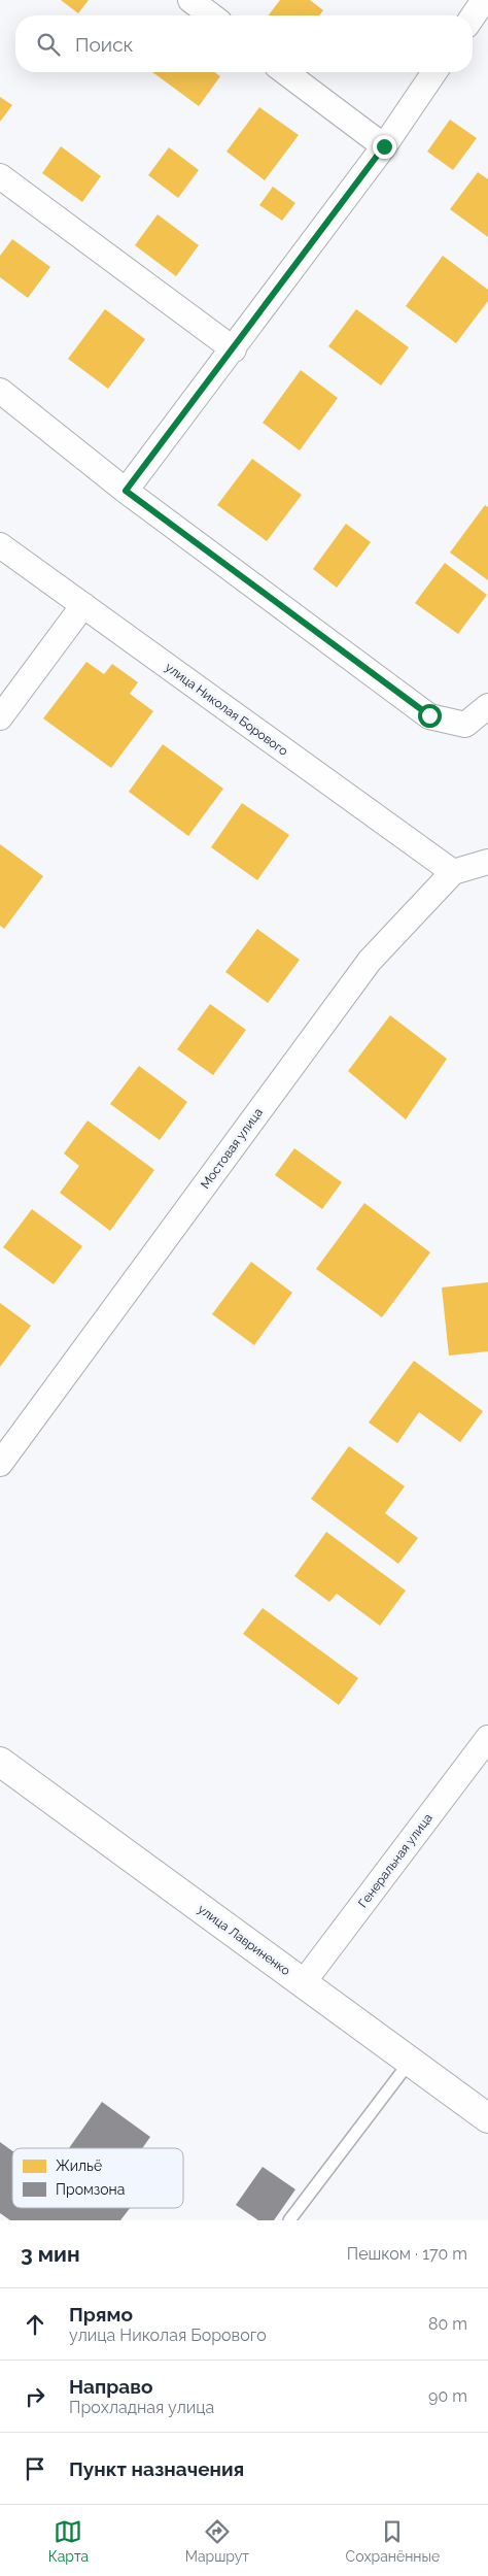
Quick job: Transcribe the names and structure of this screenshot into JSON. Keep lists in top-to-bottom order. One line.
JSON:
{"streets":{"street":["улица Николая Борового","Мостовая улица","Генеральная улица","улица Лавриненко"]},"crossings":[["улица Николая Борового","Мостовая улица"],["Генеральная улица","улица Лавриненко"]],"legend":["Жильё","Промзона"],"page":{"search":"Поиск","heading":["3 мин","Пешком · 170 m"],"list":[["Прямо","улица Николая Борового","80 m"],["Направо","Прохладная улица","90 m"],"Пункт назначения"],"nav":["Карта","Маршрут","Сохранённые"]}}
